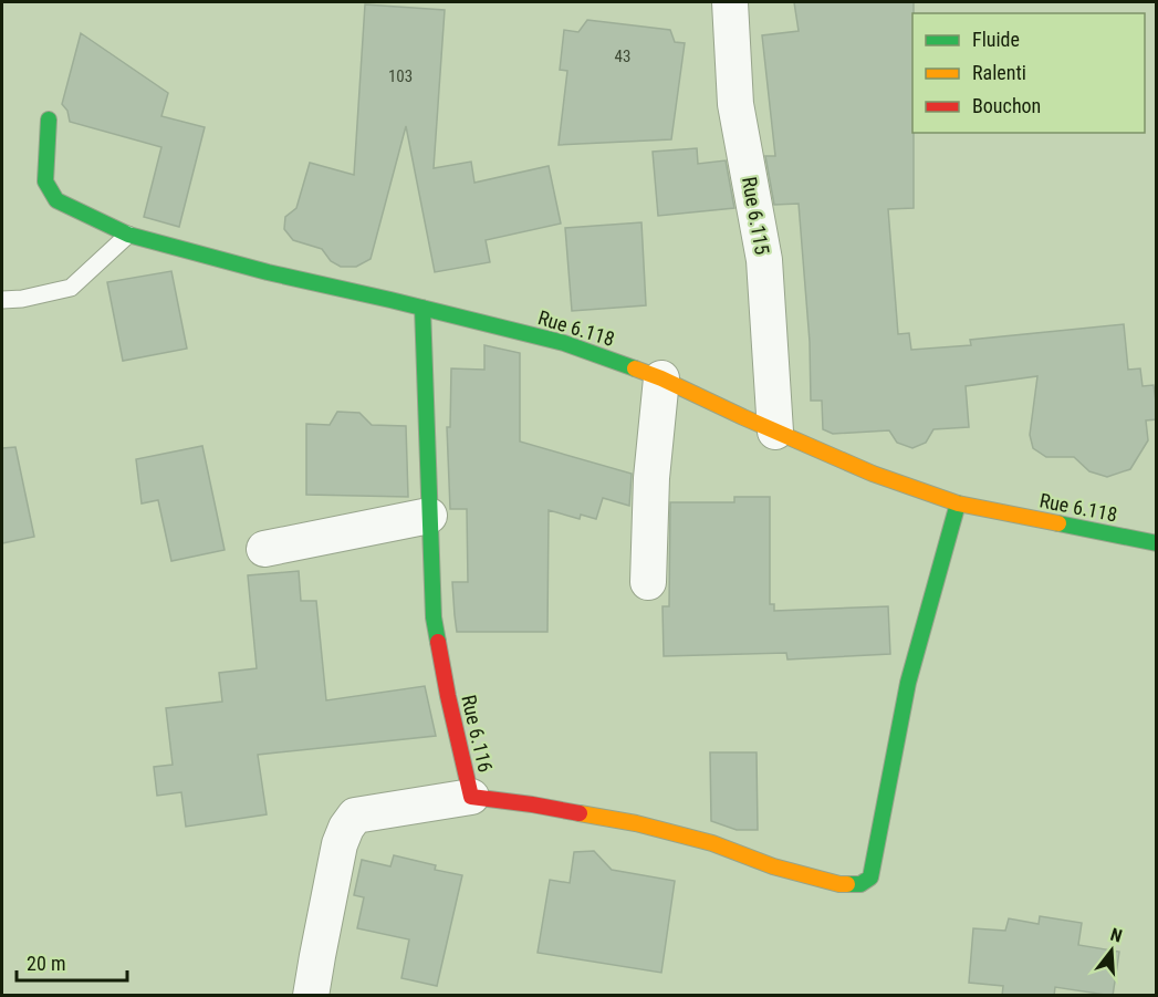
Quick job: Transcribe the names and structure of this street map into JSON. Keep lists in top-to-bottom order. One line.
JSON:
{"streets":{"street":["Rue 6.115","Rue 6.118","Rue 6.116"]},"crossings":[["Rue 6.115","Rue 6.118"],["Rue 6.118","Rue 6.116"]],"house_numbers":["43","103"],"legend":["Fluide","Ralenti","Bouchon"],"scale_bar":"20 m","north":"top"}
